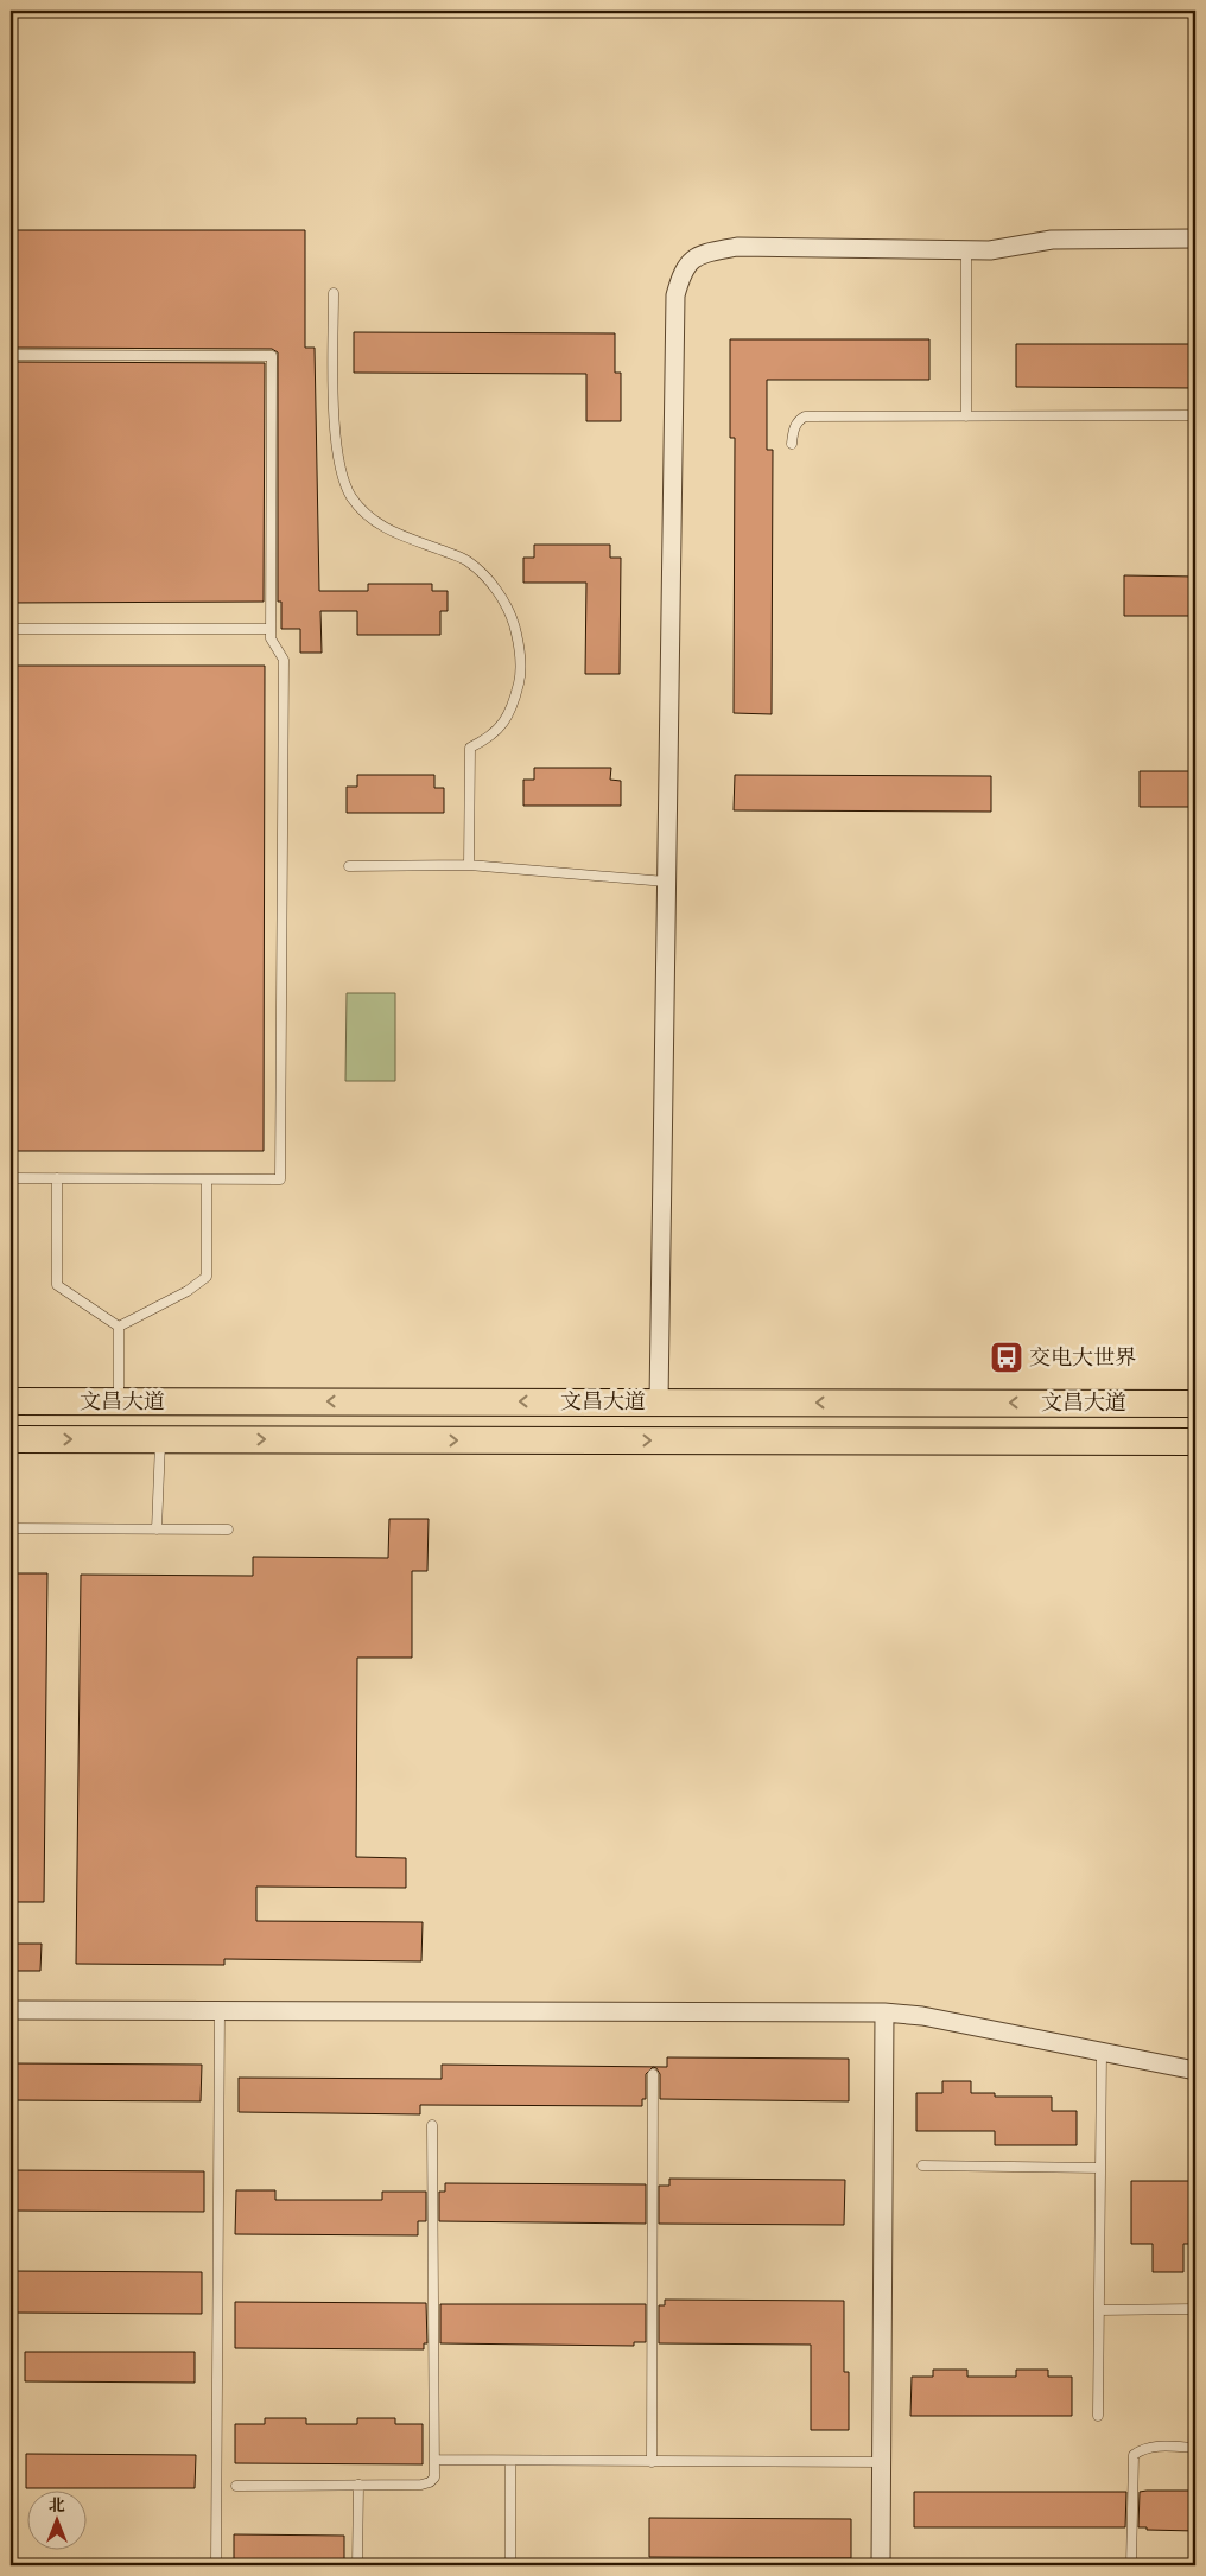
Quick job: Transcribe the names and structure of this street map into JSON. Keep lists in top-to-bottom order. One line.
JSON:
{"streets":{"main road":["文昌大道"]},"places":{"bus stop":["交电大世界"]},"north":"top"}
